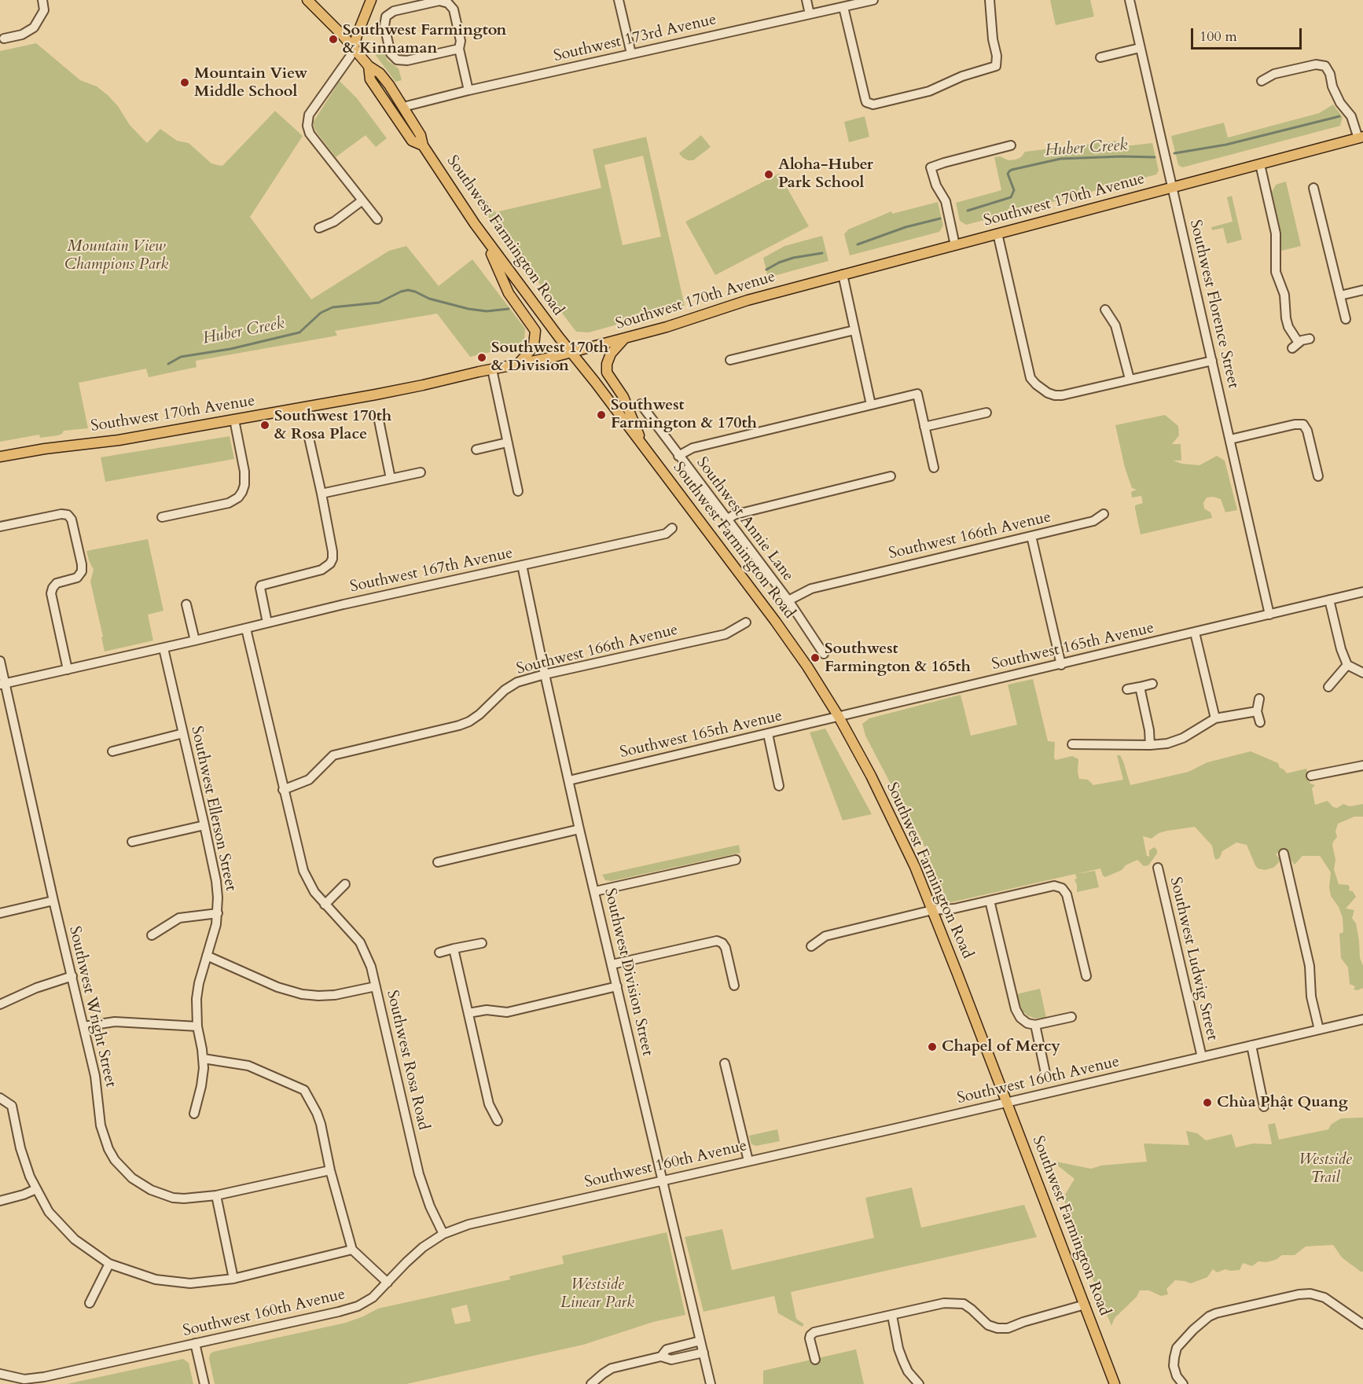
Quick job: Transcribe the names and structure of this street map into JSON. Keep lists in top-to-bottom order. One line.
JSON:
{"streets":{"main road":["Southwest 170th Avenue","Southwest Farmington Road"],"street":["Southwest 173rd Avenue","Southwest Florence Street","Southwest Annie Lane","Southwest 166th Avenue","Southwest 167th Avenue","Southwest 165th Avenue","Southwest Ellerson Street","Southwest Ludwig Street","Southwest Division Street","Southwest Wright Street","Southwest Rosa Road","Southwest 160th Avenue"]},"crossings":[["Southwest 173rd Avenue","Southwest Farmington Road"],["Southwest 170th Avenue","Southwest Farmington Road"],["Southwest 170th Avenue","Southwest Florence Street"],["Southwest Farmington Road","Southwest 165th Avenue"],["Southwest Farmington Road","Southwest 160th Avenue"],["Southwest Florence Street","Southwest 165th Avenue"],["Southwest Annie Lane","Southwest 166th Avenue"],["Southwest 166th Avenue","Southwest Division Street"],["Southwest 166th Avenue","Southwest Rosa Road"],["Southwest 167th Avenue","Southwest Ellerson Street"],["Southwest 167th Avenue","Southwest Division Street"],["Southwest 167th Avenue","Southwest Wright Street"],["Southwest 167th Avenue","Southwest Rosa Road"],["Southwest 165th Avenue","Southwest Division Street"],["Southwest Ludwig Street","Southwest 160th Avenue"],["Southwest Division Street","Southwest 160th Avenue"],["Southwest Rosa Road","Southwest 160th Avenue"]],"water":["Huber Creek"],"parks":["Mountain View Champions Park","Westside Trail","Westside Linear Park"],"places":["Southwest Farmington & Kinnaman","Mountain View Middle School","Aloha-Huber Park School","Southwest 170th & Division","Southwest Farmington & 170th","Southwest 170th & Rosa Place","Southwest Farmington & 165th","Chapel of Mercy","Chùa Phật Quang"],"scale_bar":"100 m"}
